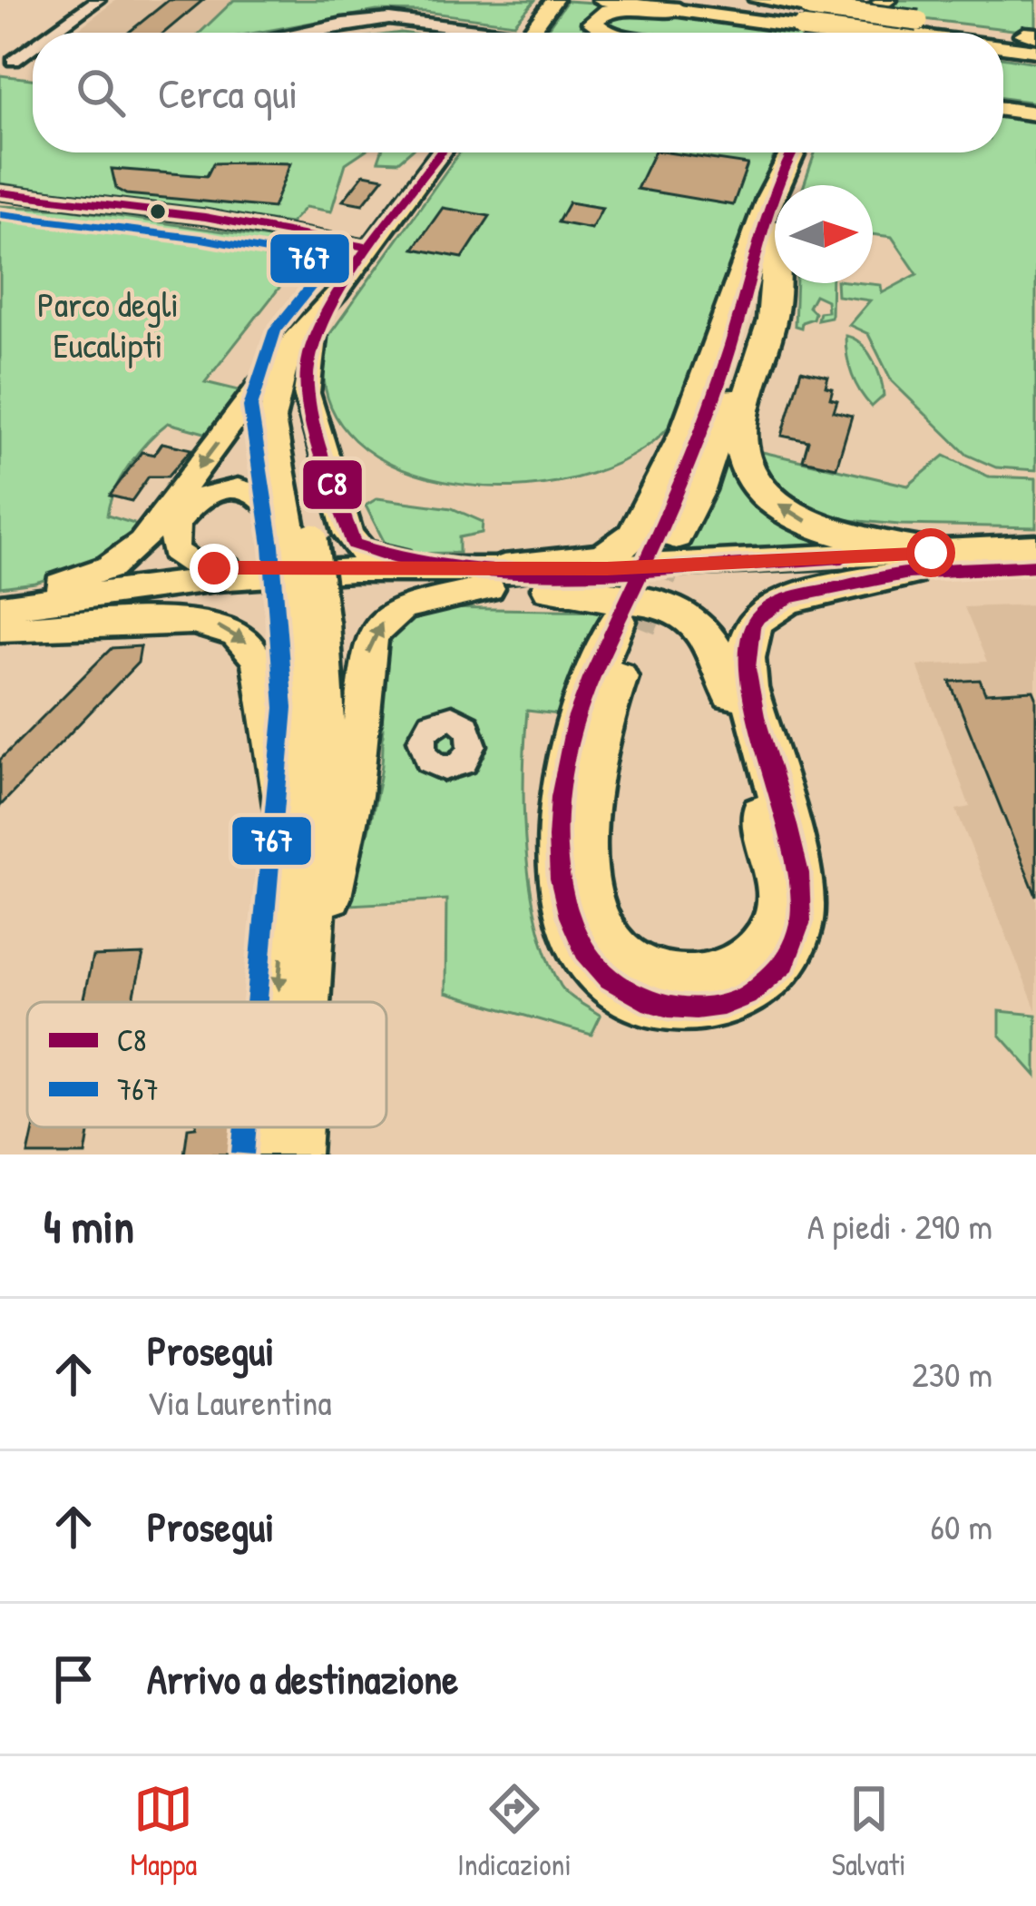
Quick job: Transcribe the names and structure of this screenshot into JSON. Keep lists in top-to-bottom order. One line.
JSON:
{"parks":["Parco degli Eucalipti"],"lines":["transit line C8","transit line 767"],"legend":["C8","767"],"north":"right","page":{"search":"Cerca qui","heading":["4 min","A piedi · 290 m"],"list":[["Prosegui","Via Laurentina","230 m"],["Prosegui","60 m"],"Arrivo a destinazione"],"nav":["Mappa","Indicazioni","Salvati"]}}
